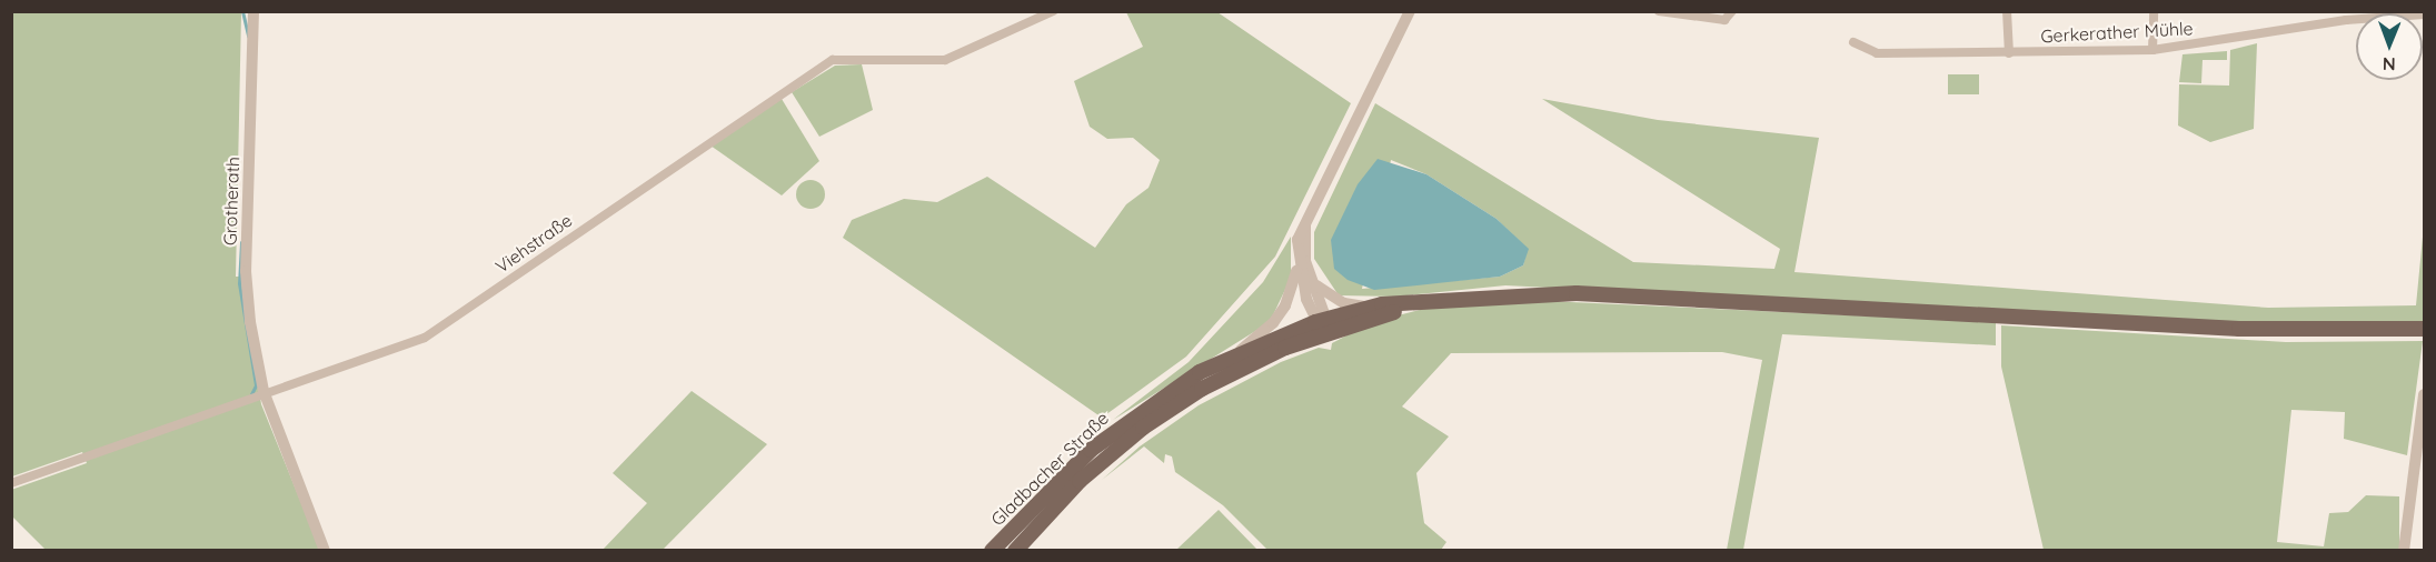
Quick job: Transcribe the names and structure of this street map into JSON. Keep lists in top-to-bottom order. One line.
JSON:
{"streets":{"main road":["Gladbacher Straße"],"street":["Gerkerather Mühle","Grotherath","Viehstraße"]},"crossings":[["Grotherath","Viehstraße"]],"north":"bottom"}
